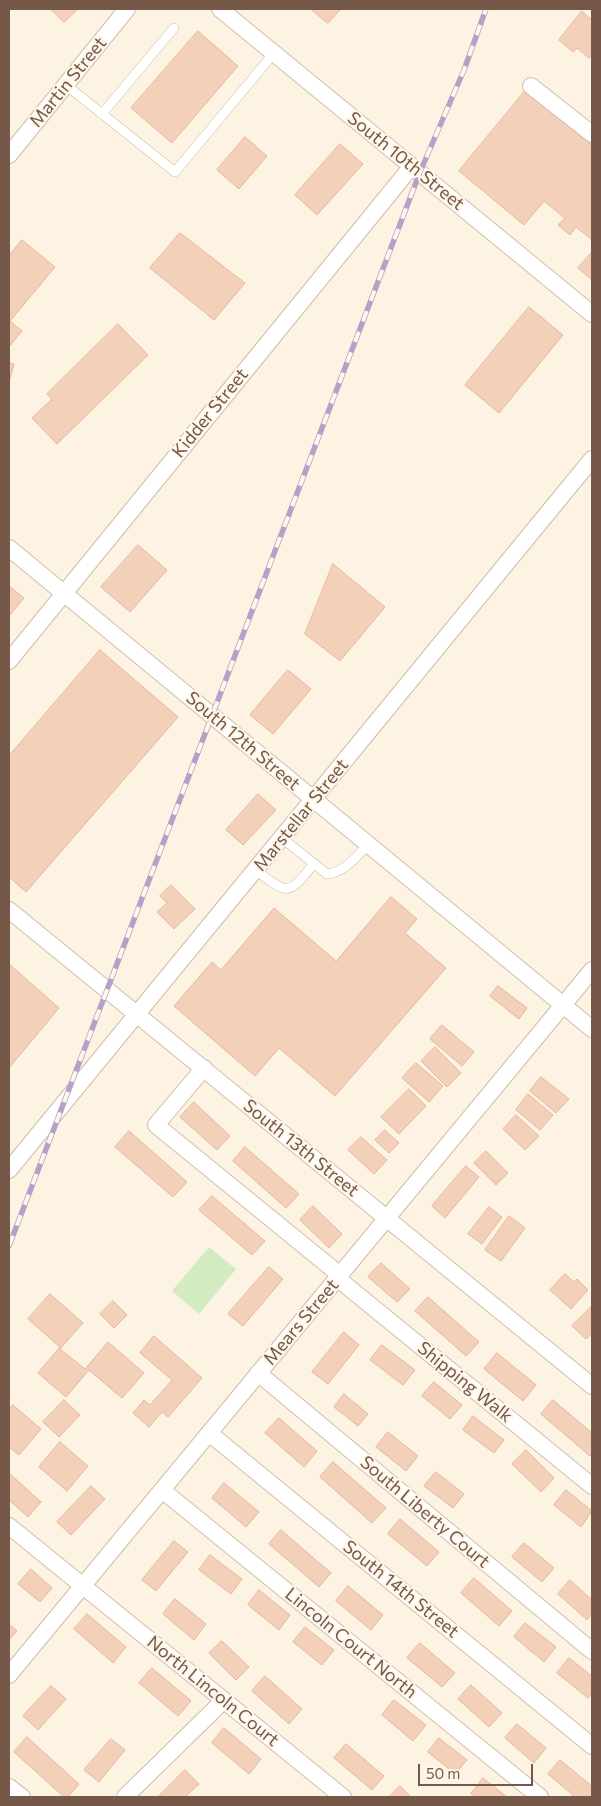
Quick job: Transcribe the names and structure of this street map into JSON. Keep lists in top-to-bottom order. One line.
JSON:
{"streets":{"street":["Martin Street","South 10th Street","Kidder Street","South 12th Street","Marstellar Street","South 13th Street","Mears Street","Shipping Walk","South Liberty Court","South 14th Street","Lincoln Court North","North Lincoln Court"]},"crossings":[["South 10th Street","Kidder Street"],["Kidder Street","South 12th Street"],["South 12th Street","Marstellar Street"],["South 12th Street","Mears Street"],["Marstellar Street","South 13th Street"],["South 13th Street","Mears Street"],["South 13th Street","Shipping Walk"],["Mears Street","Shipping Walk"],["Mears Street","South Liberty Court"],["Mears Street","South 14th Street"],["Mears Street","Lincoln Court North"],["Mears Street","North Lincoln Court"]],"scale_bar":"50 m"}
